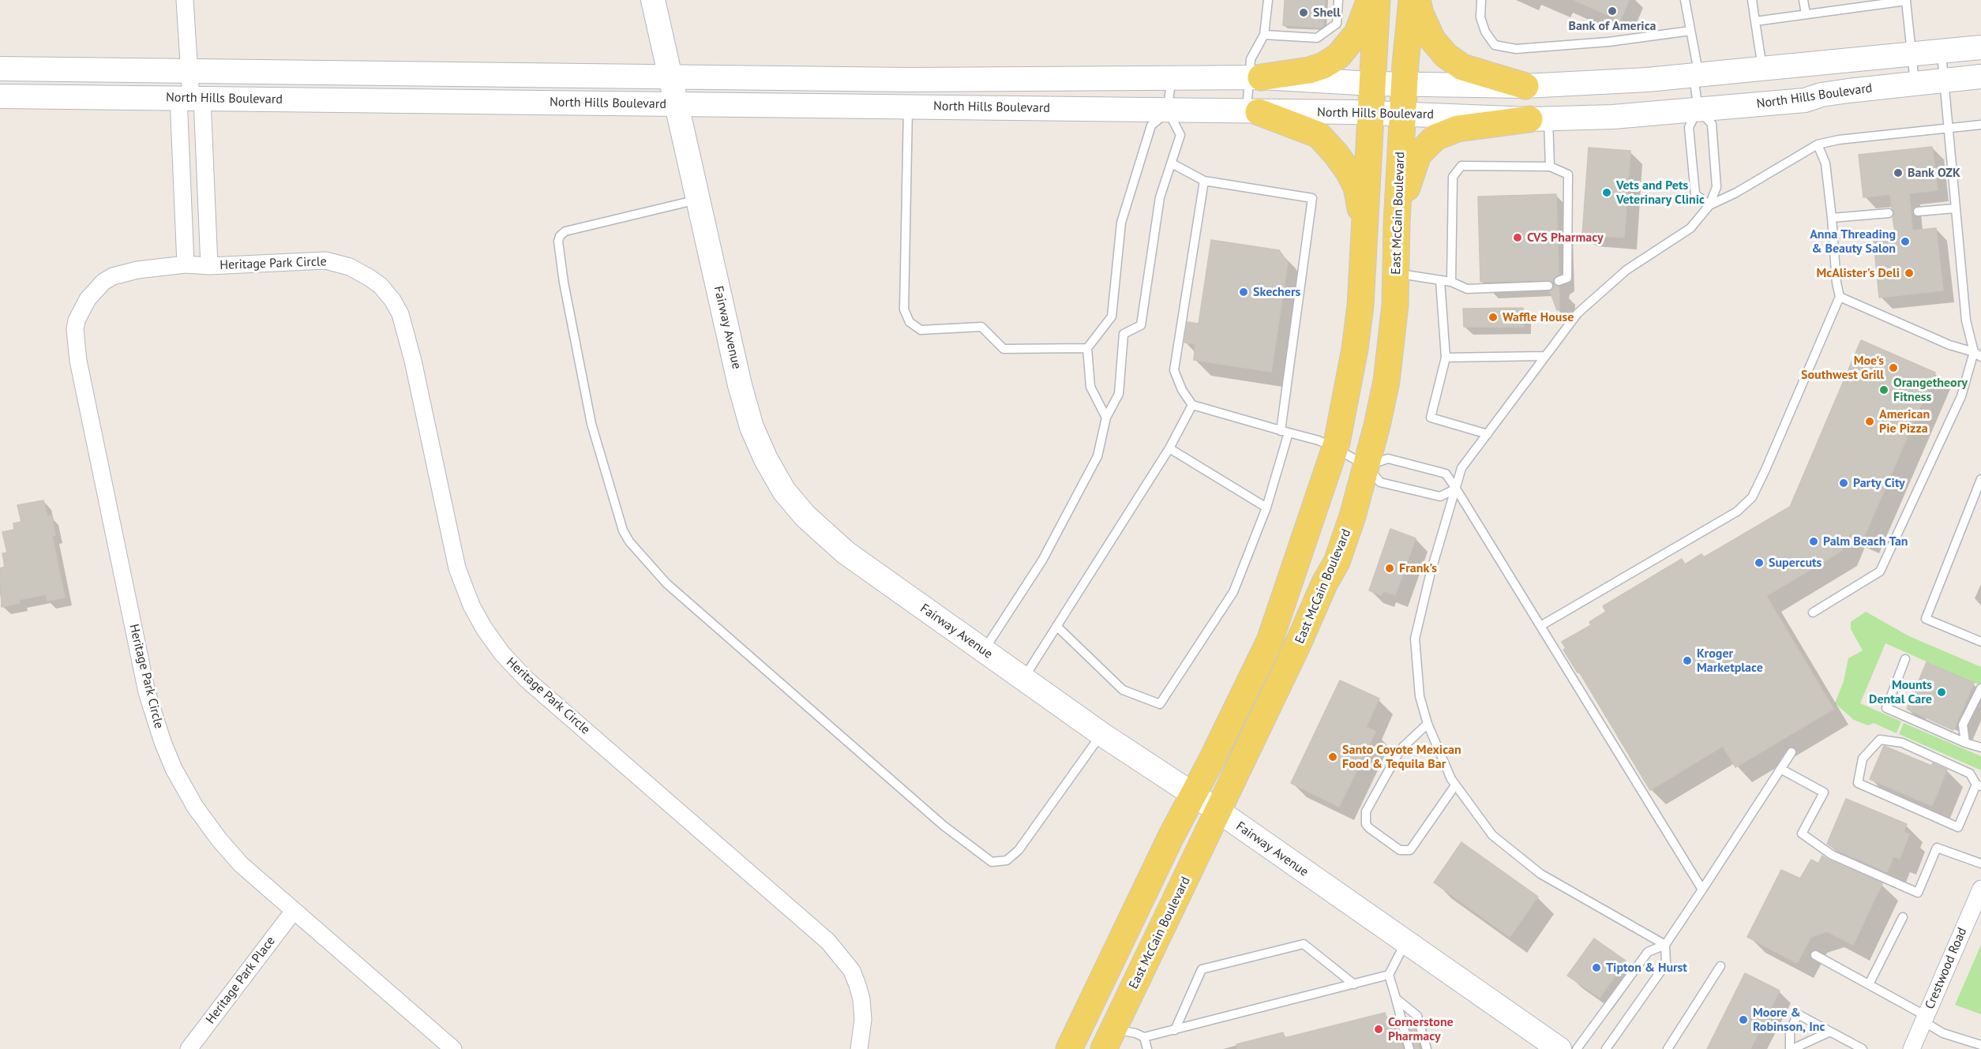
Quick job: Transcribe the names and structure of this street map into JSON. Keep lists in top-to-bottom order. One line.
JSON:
{"streets":{"main road":["East McCain Boulevard"],"street":["North Hills Boulevard","Heritage Park Circle","Fairway Avenue","Crestwood Road","Heritage Park Place"]},"crossings":[["North Hills Boulevard","East McCain Boulevard"],["North Hills Boulevard","Heritage Park Circle"],["North Hills Boulevard","Fairway Avenue"],["East McCain Boulevard","Fairway Avenue"],["Heritage Park Circle","Heritage Park Place"]],"places":["Bank of America","Shell","Bank OZK","Vets and Pets Veterinary Clinic","CVS Pharmacy","Anna Threading & Beauty Salon","McAlister's Deli","Skechers","Waffle House","Moe's Southwest Grill","Orangetheory Fitness","American Pie Pizza","Party City","Palm Beach Tan","Supercuts","Frank's","Kroger Marketplace","Mounts Dental Care","Santo Coyote Mexican Food & Tequila Bar","Tipton & Hurst","Moore & Robinson, Inc","Cornerstone Pharmacy"]}
